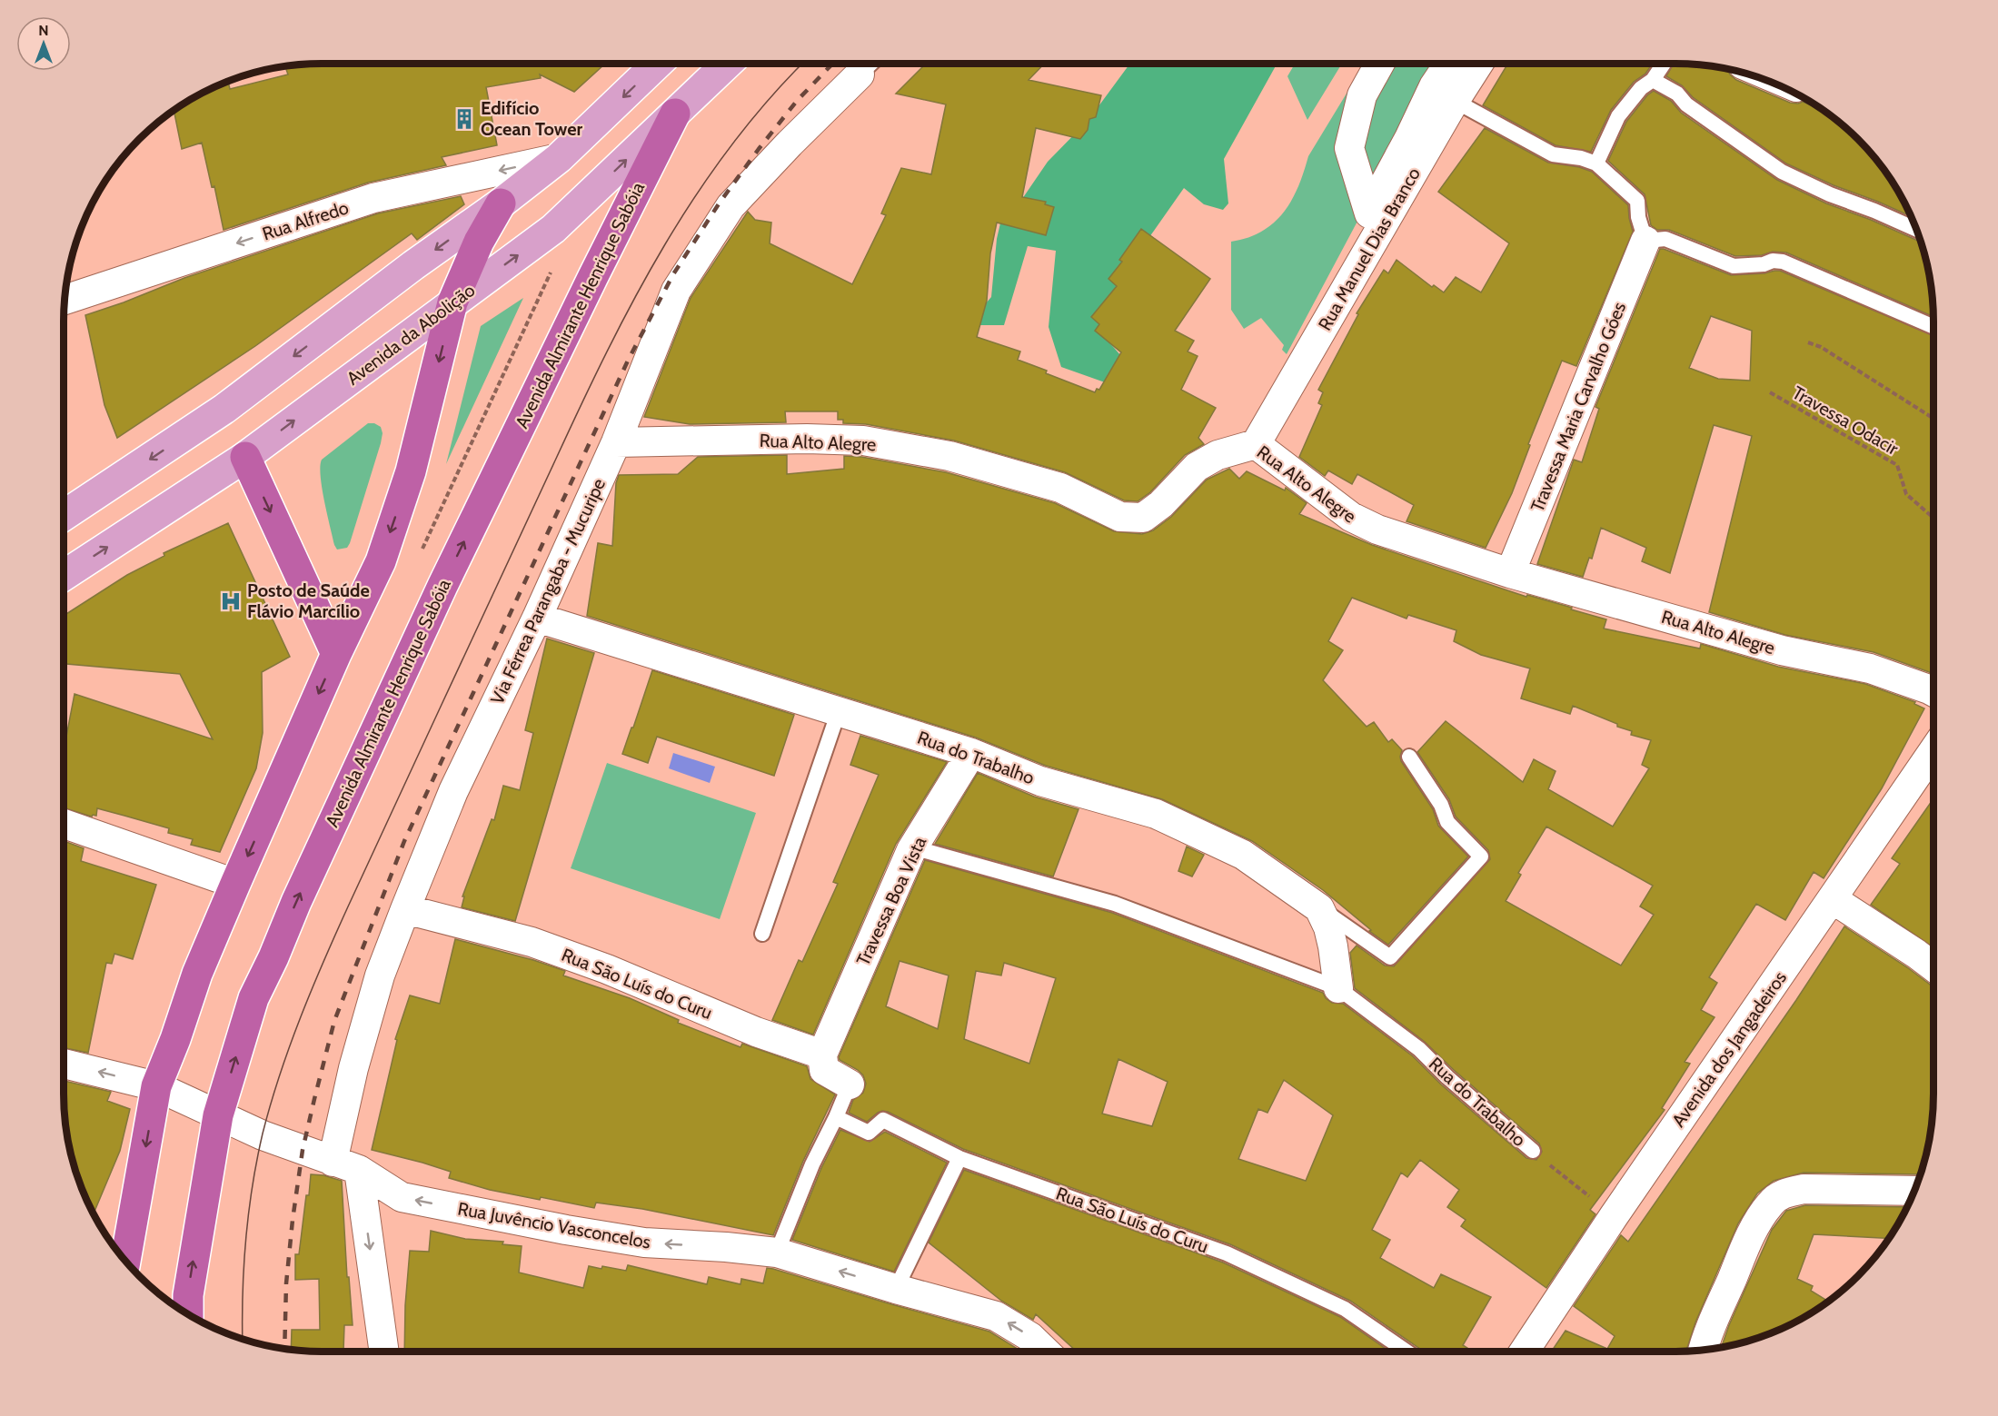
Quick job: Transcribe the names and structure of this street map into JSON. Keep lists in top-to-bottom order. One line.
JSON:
{"streets":{"highway":["Avenida Almirante Henrique Sabóia"],"main road":["Avenida da Abolição"],"street":["Rua Alfredo","Rua Manuel Dias Branco","Travessa Maria Carvalho Góes","Rua Alto Alegre","Via Férrea Parangaba - Mucuripe","Rua do Trabalho","Travessa Boa Vista","Rua São Luís do Curu","Avenida dos Jangadeiros","Rua Juvêncio Vasconcelos"],"path":["Travessa Odacir"]},"crossings":[["Rua Manuel Dias Branco","Rua Alto Alegre"],["Avenida Almirante Henrique Sabóia","Avenida da Abolição"],["Avenida Almirante Henrique Sabóia","Rua Juvêncio Vasconcelos"],["Travessa Maria Carvalho Góes","Rua Alto Alegre"],["Rua Alto Alegre","Via Férrea Parangaba - Mucuripe"],["Via Férrea Parangaba - Mucuripe","Rua do Trabalho"],["Via Férrea Parangaba - Mucuripe","Rua São Luís do Curu"],["Via Férrea Parangaba - Mucuripe","Rua Juvêncio Vasconcelos"],["Rua do Trabalho","Travessa Boa Vista"],["Rua do Trabalho","Avenida dos Jangadeiros"],["Travessa Boa Vista","Rua São Luís do Curu"]],"one_way":["Rua Alfredo","Rua Juvêncio Vasconcelos"],"places":{"building":["Edifício Ocean Tower"],"hospital":["Posto de Saúde Flávio Marcílio"]},"north":"top"}
